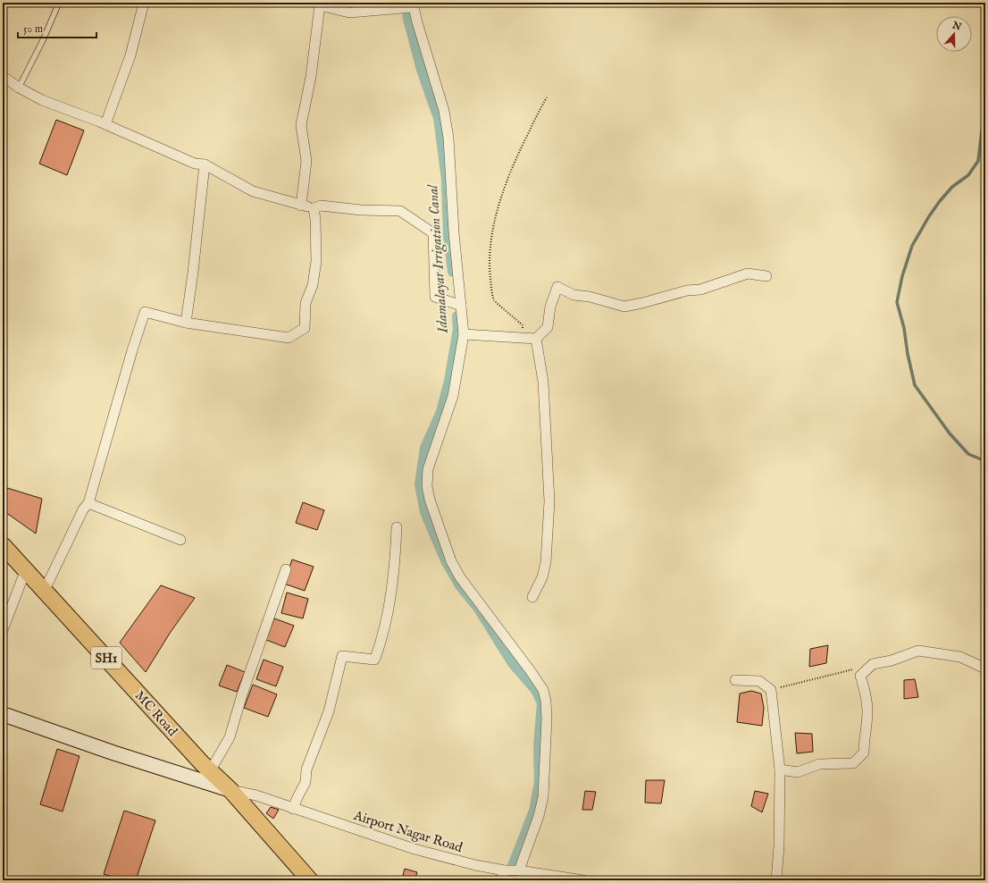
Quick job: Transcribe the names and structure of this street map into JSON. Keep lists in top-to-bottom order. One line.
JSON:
{"streets":{"main road":["SH1","MC Road"],"street":["Airport Nagar Road"]},"crossings":[["MC Road","Airport Nagar Road"]],"water":["Idamalayar Irrigation Canal"],"scale_bar":"50 m","north":"top"}
